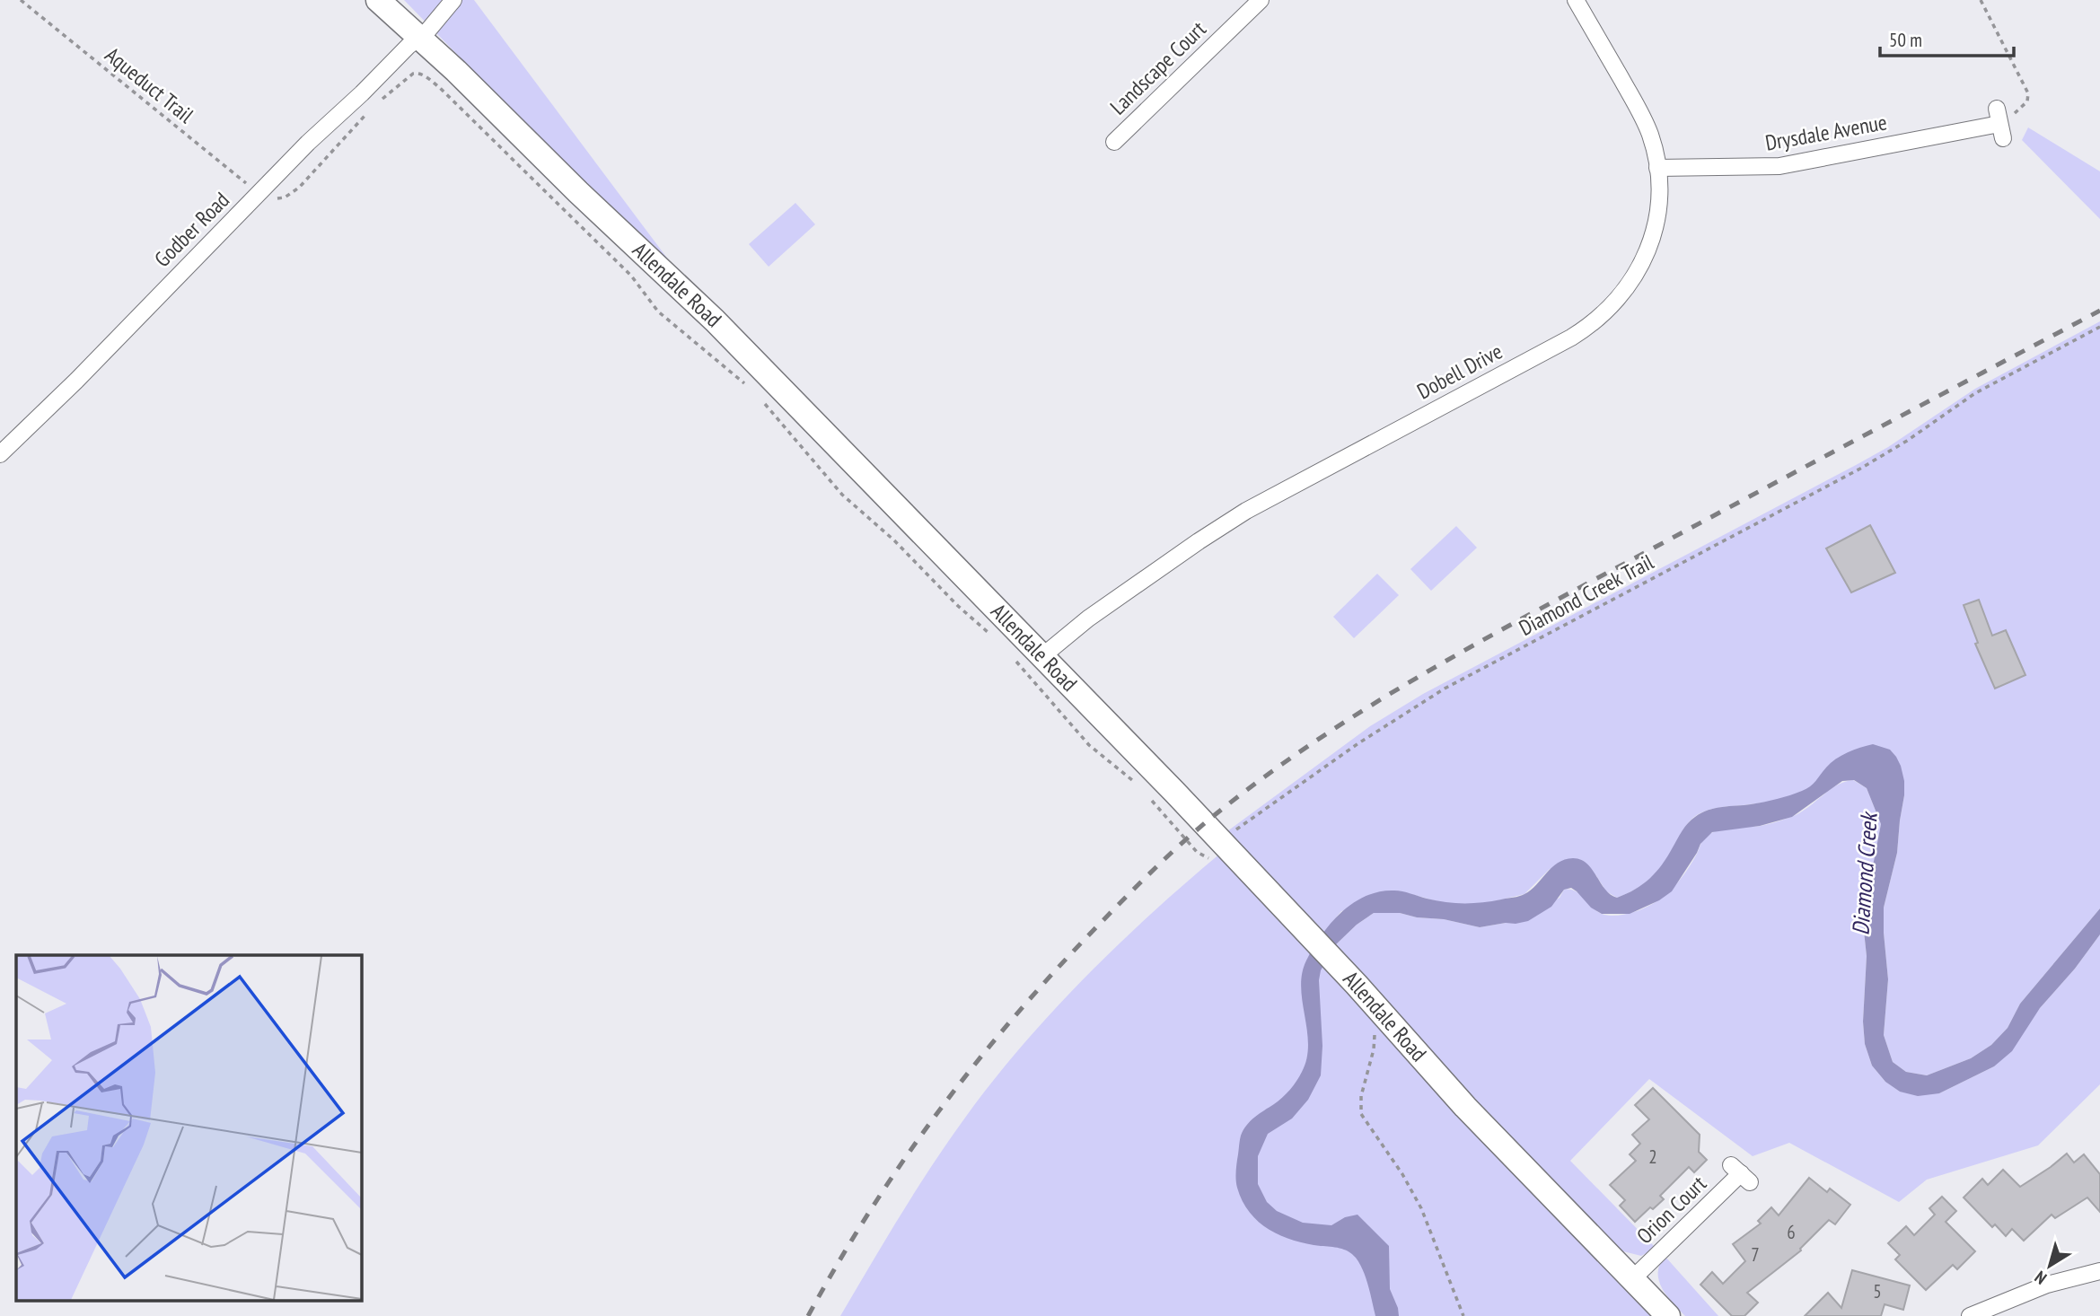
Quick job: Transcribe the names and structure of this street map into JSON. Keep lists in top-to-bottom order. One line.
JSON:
{"streets":{"street":["Landscape Court","Drysdale Avenue","Godber Road","Allendale Road","Dobell Drive","Orion Court"],"path":["Aqueduct Trail","Diamond Creek Trail"]},"crossings":[["Aqueduct Trail","Godber Road"],["Drysdale Avenue","Dobell Drive"],["Godber Road","Allendale Road"],["Allendale Road","Dobell Drive"],["Allendale Road","Diamond Creek Trail"],["Allendale Road","Orion Court"]],"water":["Diamond Creek"],"house_numbers":["2","6","7","5"],"scale_bar":"50 m","north":"bottom left"}
